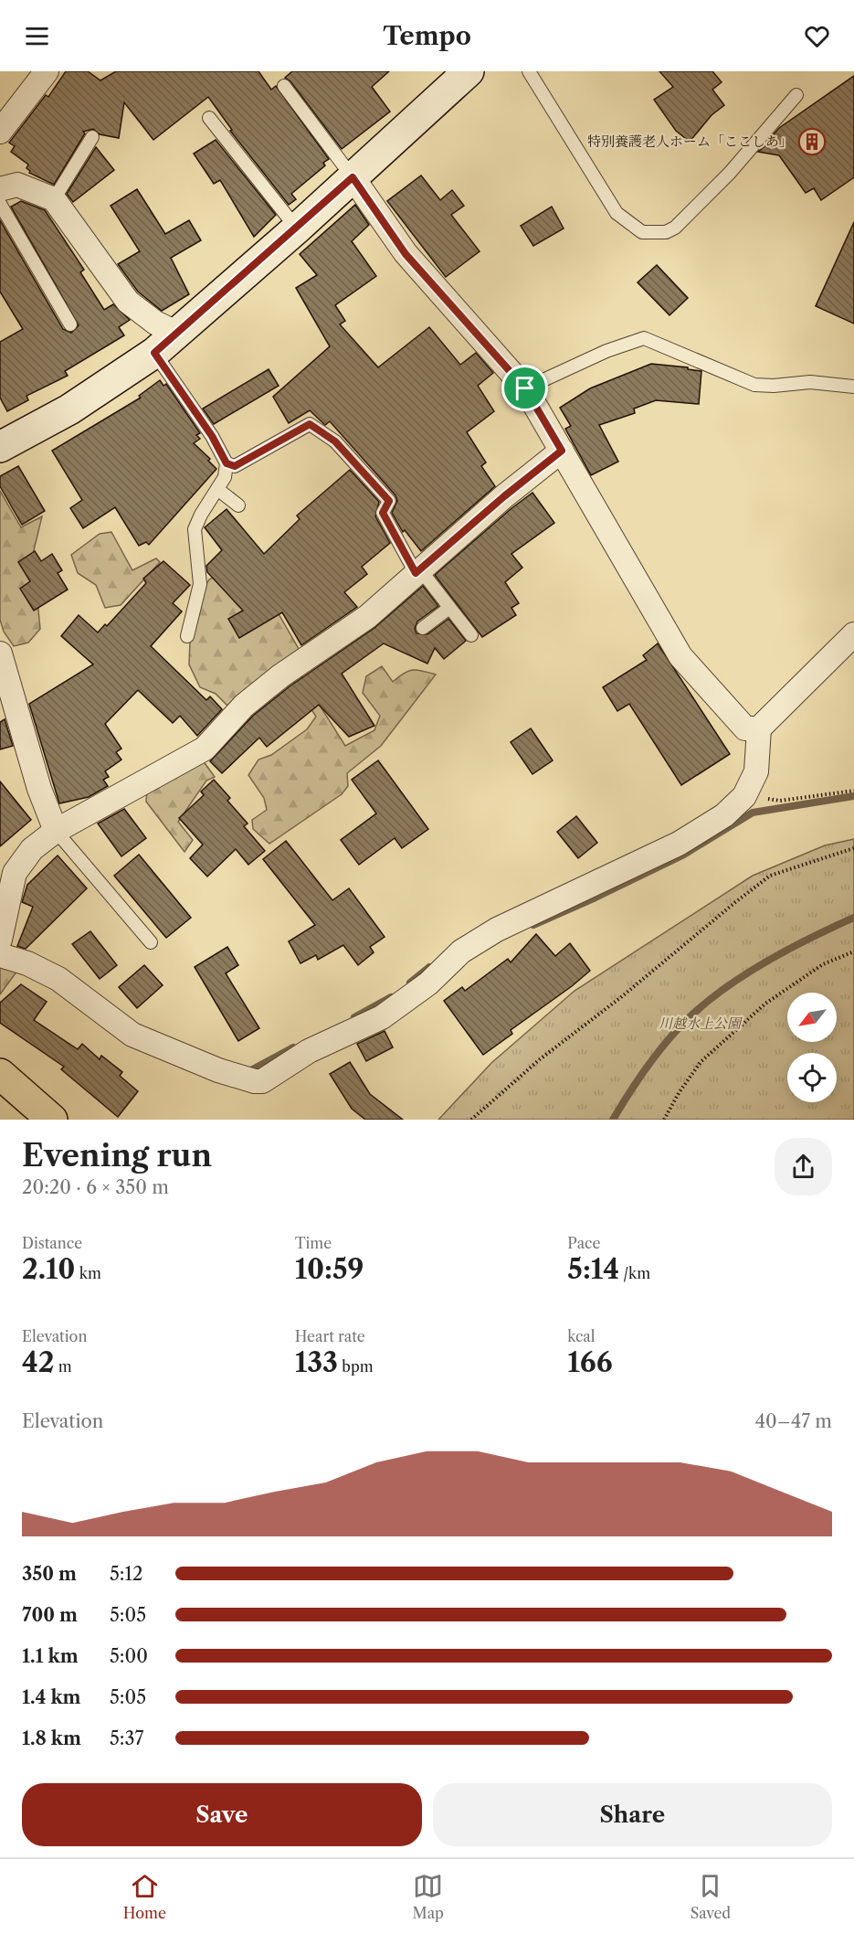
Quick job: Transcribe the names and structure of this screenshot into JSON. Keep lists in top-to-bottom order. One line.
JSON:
{"parks":["川越水上公園"],"places":{"building":["特別養護老人ホーム「ここしあ」"]},"north":"bottom left","page":{"header":"Tempo","heading":["Evening run","20:20 · 6 × 350 m"],"stats":[["Distance","2.10 km"],["Time","10:59"],["Pace","5:14 /km"],["Elevation","42 m"],["Heart rate","133 bpm"],["kcal","166"]],"chart":["Elevation","40–47 m"],"list":[{"name":"350 m","note":"5:12"},{"name":"700 m","note":"5:05"},{"name":"1.1 km","note":"5:00"},{"name":"1.4 km","note":"5:05"},{"name":"1.8 km","note":"5:37"}],"buttons":["Save","Share"],"tabs":["Home","Map","Saved"]}}
